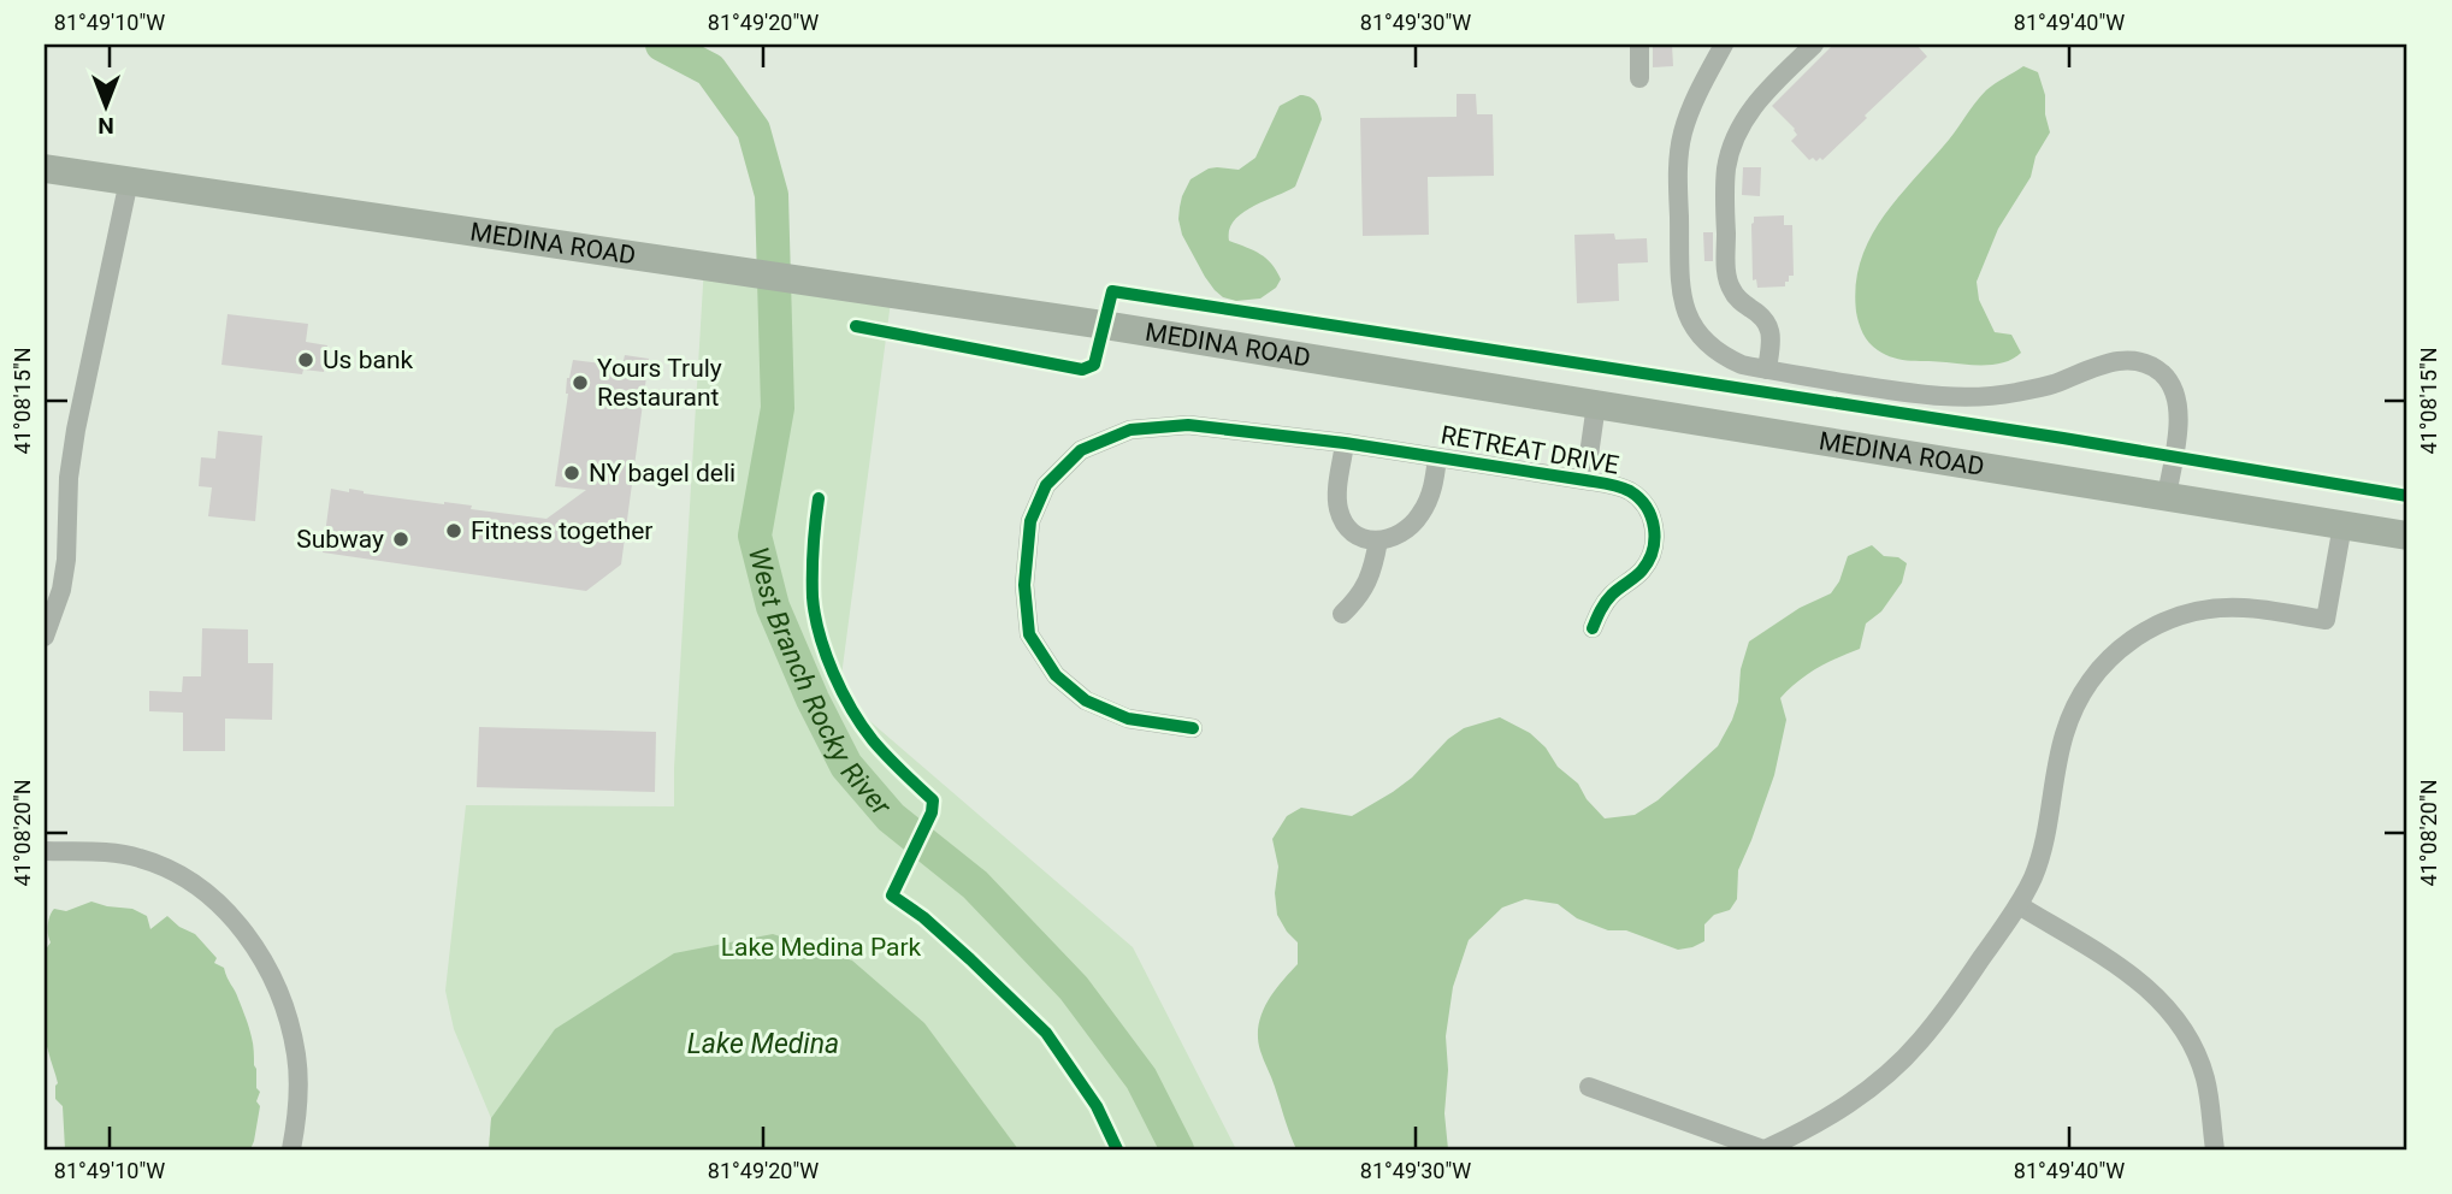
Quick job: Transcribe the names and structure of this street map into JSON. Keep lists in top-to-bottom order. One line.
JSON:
{"streets":{"highway":["MEDINA ROAD"],"street":["RETREAT DRIVE"]},"crossings":[["MEDINA ROAD","RETREAT DRIVE"]],"water":["West Branch Rocky River","Lake Medina"],"parks":["Lake Medina Park"],"places":["Us bank","Yours Truly Restaurant","NY bagel deli","Fitness together","Subway"],"north":"bottom","coordinates":["81°49'10\"W","81°49'20\"W","81°49'30\"W","81°49'40\"W","41°08'15\"N","41°08'20\"N"]}
